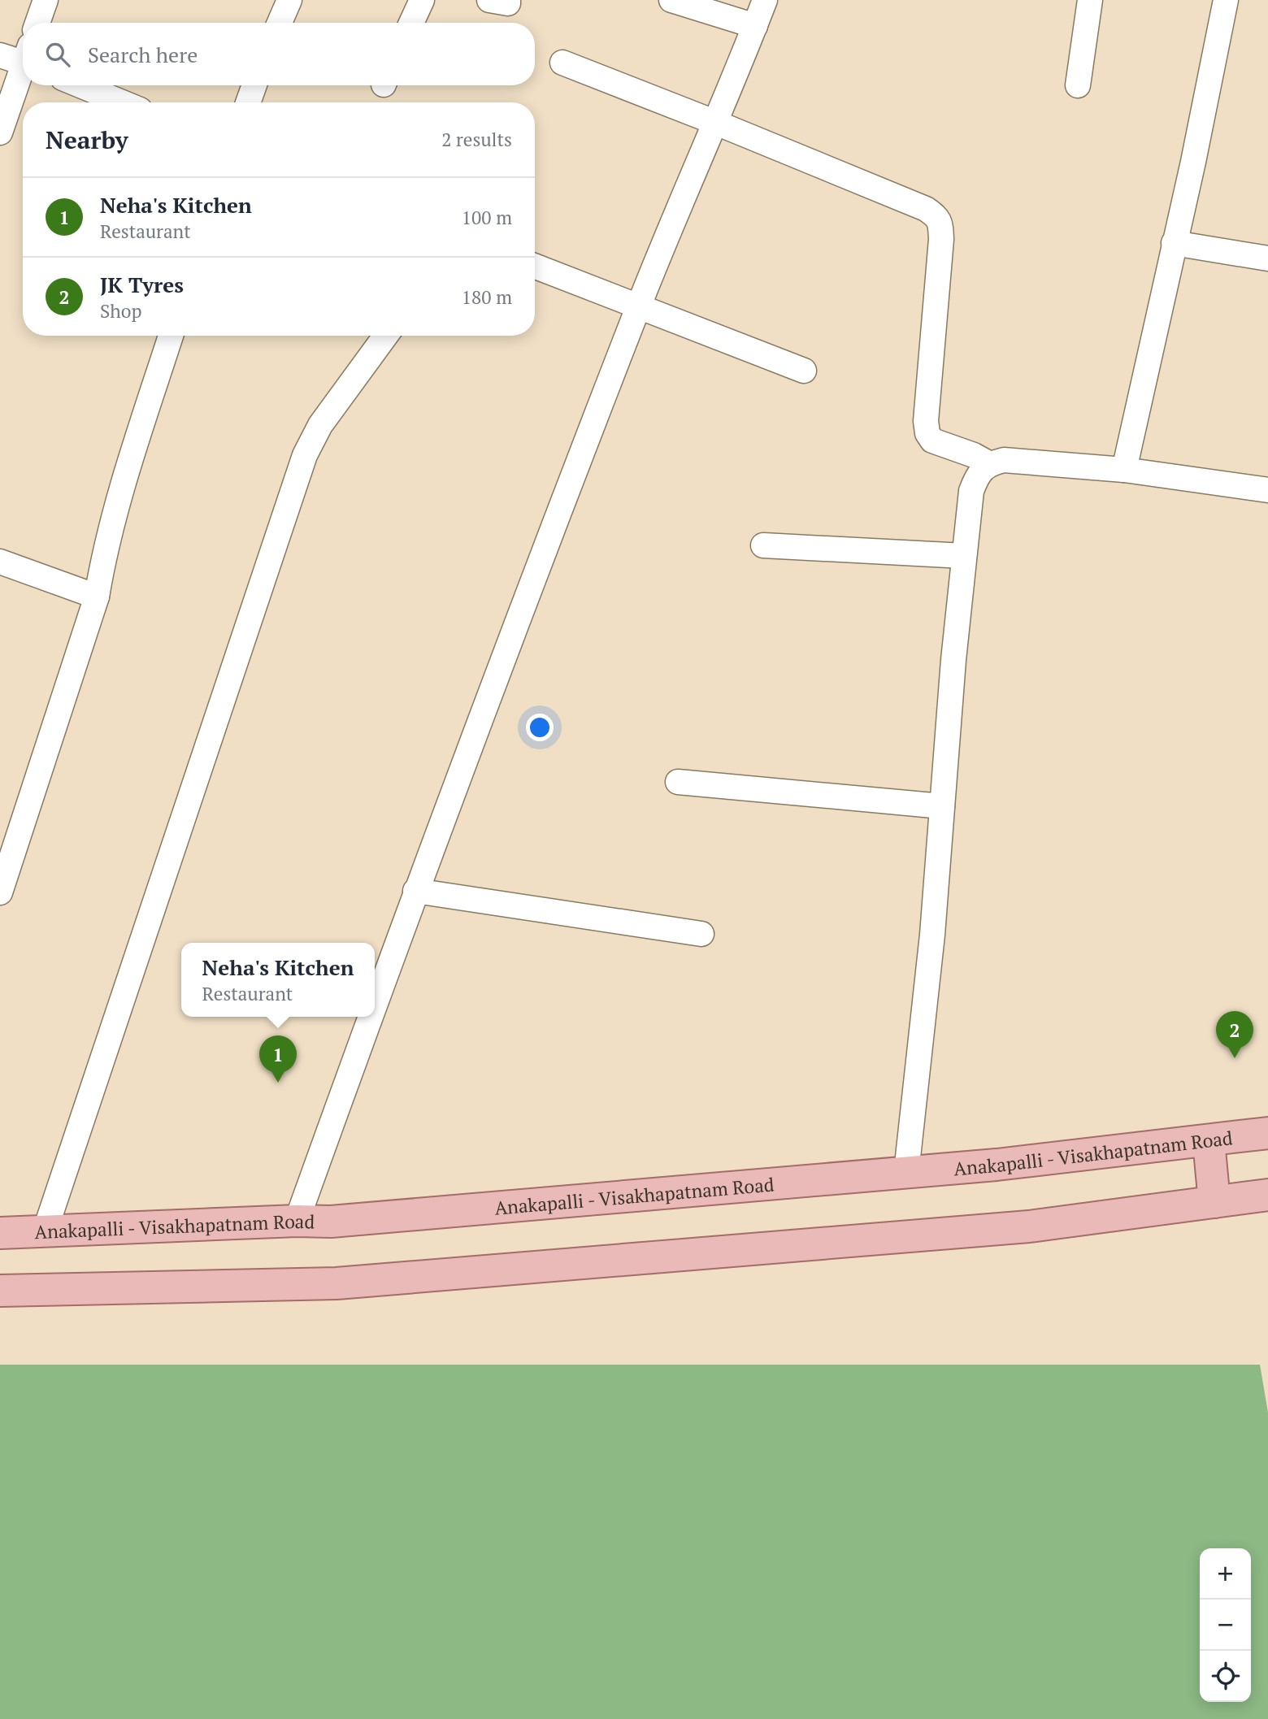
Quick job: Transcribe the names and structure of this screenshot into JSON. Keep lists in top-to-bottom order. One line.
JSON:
{"streets":{"main road":["Anakapalli - Visakhapatnam Road"]},"page":{"search":"Search here","heading":["Nearby","2 results"],"list":[{"mark":"1","name":"Neha's Kitchen","note":"Restaurant","value":"100 m"},{"mark":"2","name":"JK Tyres","note":"Shop","value":"180 m"}],"popup":["Neha's Kitchen","Restaurant"],"pins":["2","1"],"map_buttons":["+","−"]}}
